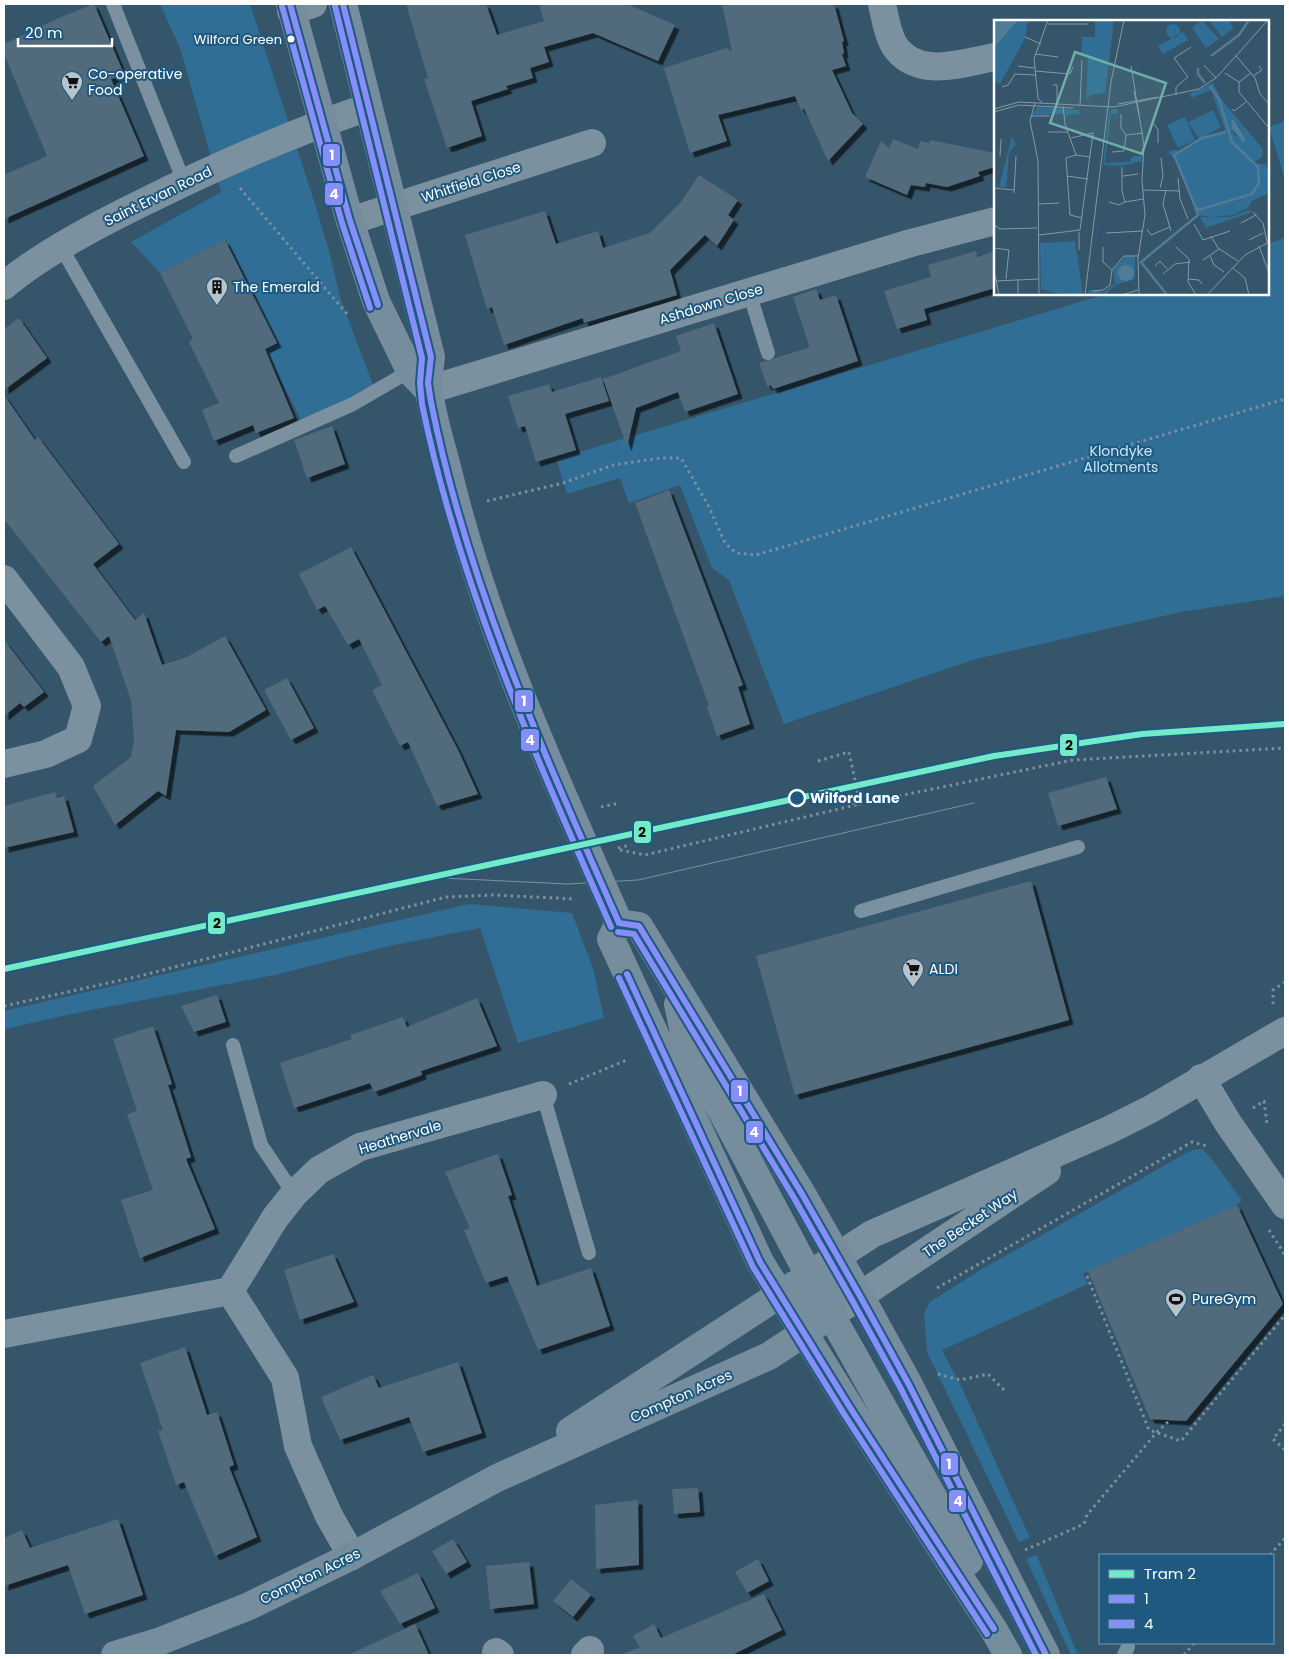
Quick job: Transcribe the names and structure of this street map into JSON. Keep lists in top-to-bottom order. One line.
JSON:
{"streets":{"main road":["Compton Acres"],"street":["Whitfield Close","Saint Ervan Road","Ashdown Close","Heathervale","The Becket Way"]},"crossings":[["The Becket Way","Compton Acres"]],"parks":["Klondyke Allotments"],"places":{"other":["Wilford Green","Wilford Lane"],"supermarket":["Co-operative Food","ALDI"],"building":["The Emerald"],"sports":["PureGym"]},"lines":["transit line 1","transit line 4","tram line 2"],"legend":["Tram 2","1","4"],"scale_bar":"20 m"}
